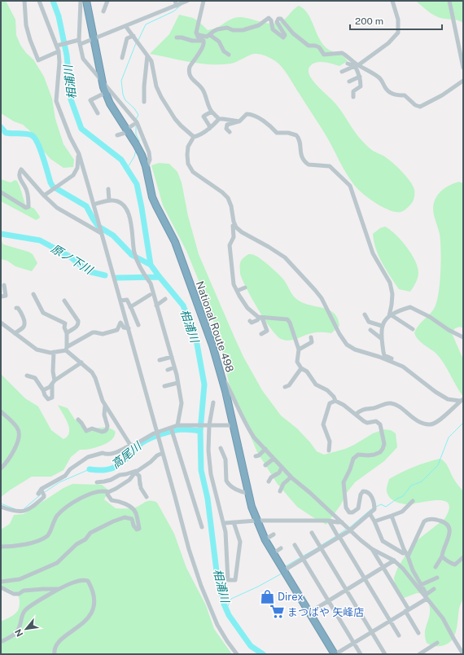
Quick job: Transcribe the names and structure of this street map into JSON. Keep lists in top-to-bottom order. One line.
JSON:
{"streets":{"highway":["National Route 498"]},"water":["相浦川","原ノ下川","高尾川"],"places":{"shop":["Direx"],"supermarket":["まつばや 矢峰店"]},"scale_bar":"200 m","north":"bottom left"}
